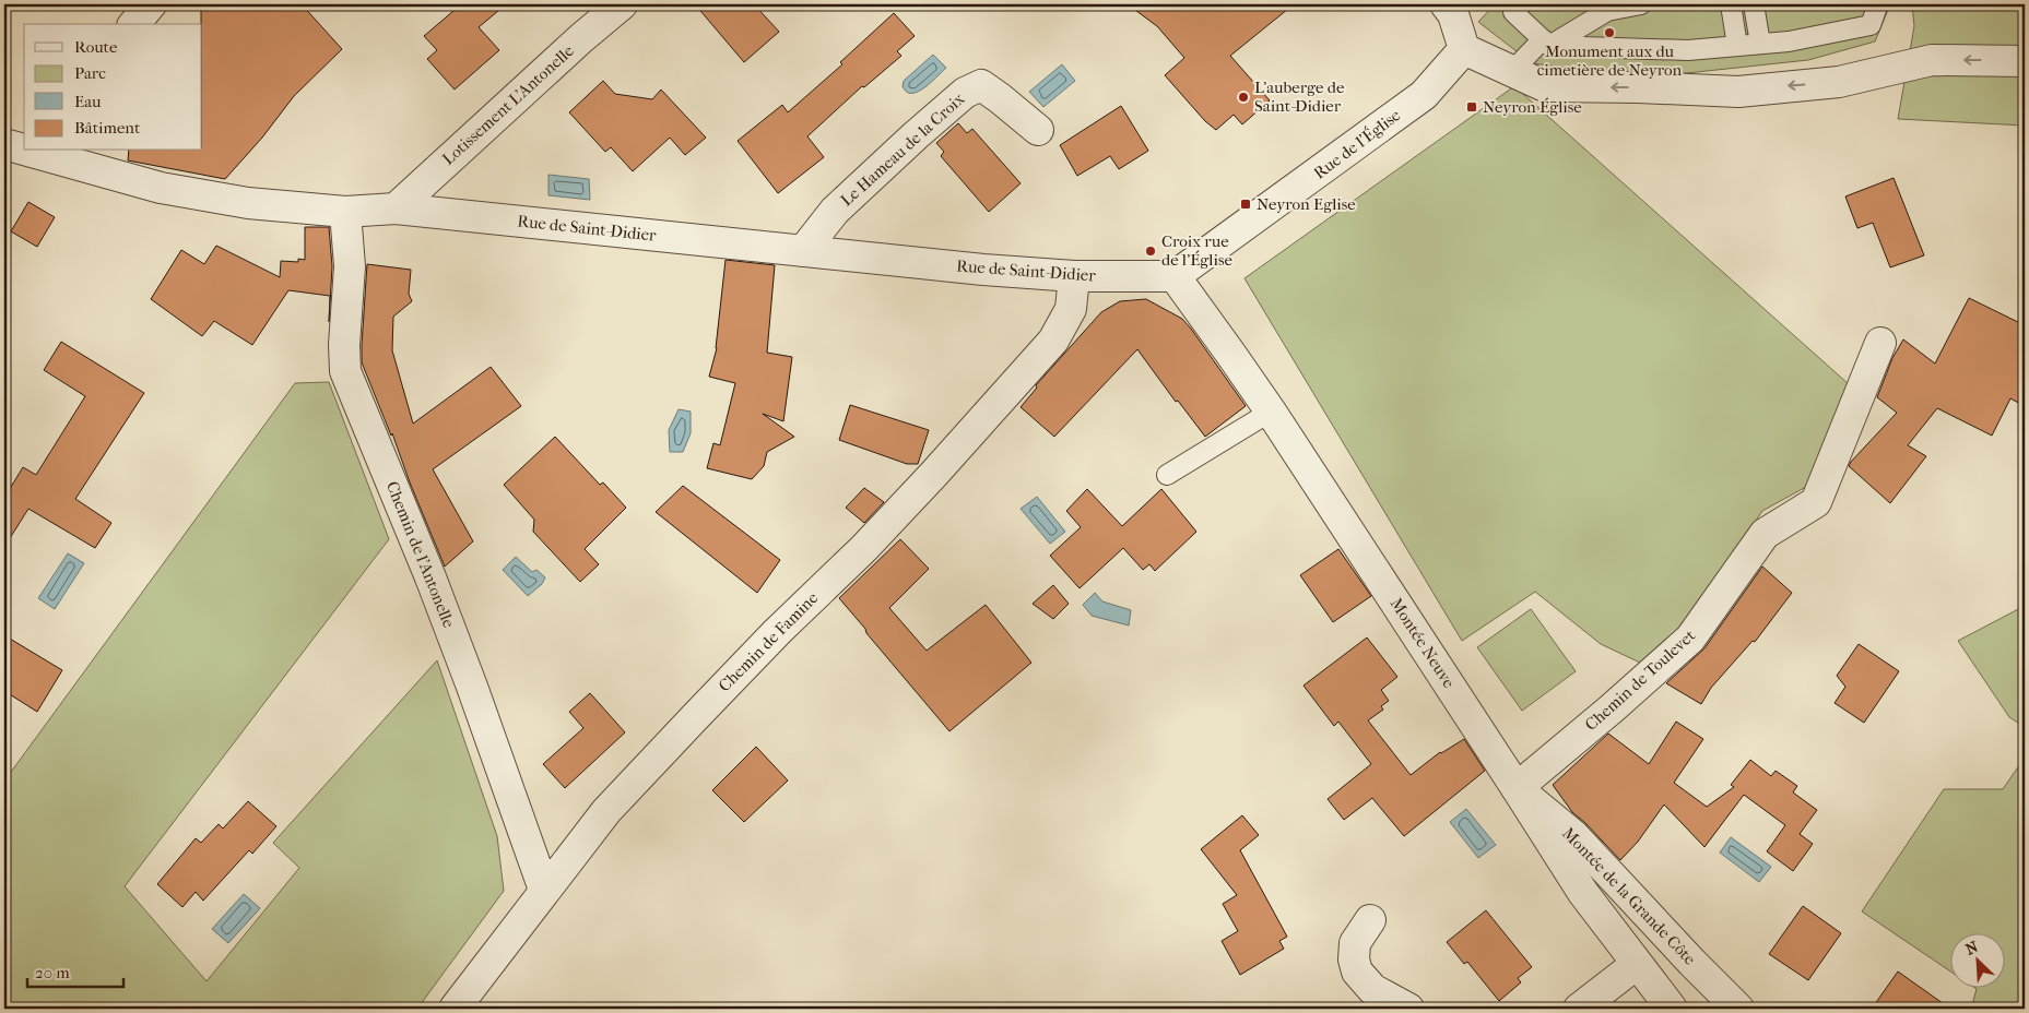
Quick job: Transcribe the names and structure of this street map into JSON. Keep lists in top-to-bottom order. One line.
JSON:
{"streets":{"street":["Lotissement L'Antonelle","Rue de l'Église","Le Hameau de la Croix","Rue de Saint-Didier","Chemin de l'Antonelle","Chemin de Famine","Montée Neuve","Chemin de Toulevet","Montée de la Grande Côte"]},"crossings":[["Lotissement L'Antonelle","Rue de Saint-Didier"],["Rue de l'Église","Rue de Saint-Didier"],["Rue de l'Église","Montée Neuve"],["Le Hameau de la Croix","Rue de Saint-Didier"],["Rue de Saint-Didier","Chemin de l'Antonelle"],["Rue de Saint-Didier","Chemin de Famine"],["Rue de Saint-Didier","Montée Neuve"],["Chemin de l'Antonelle","Chemin de Famine"],["Montée Neuve","Chemin de Toulevet"],["Montée Neuve","Montée de la Grande Côte"],["Chemin de Toulevet","Montée de la Grande Côte"]],"places":{"other":["Monument aux du cimetière de Neyron","L'auberge de Saint-Didier","Croix rue de l'Église"],"transit":["Neyron Église","Neyron Eglise"]},"legend":["Route","Parc","Eau","Bâtiment"],"scale_bar":"20 m","north":"top left"}
